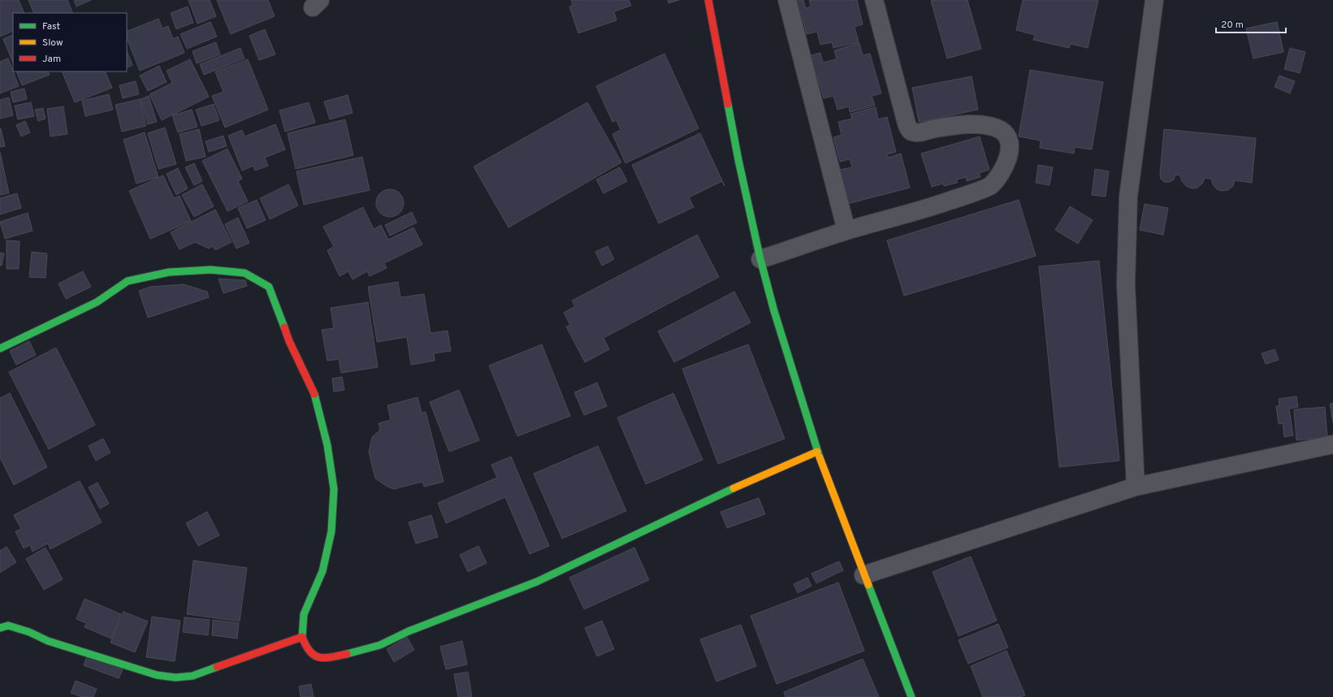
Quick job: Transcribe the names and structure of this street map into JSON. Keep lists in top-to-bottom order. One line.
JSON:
{"legend":["Fast","Slow","Jam"],"scale_bar":"20 m"}
